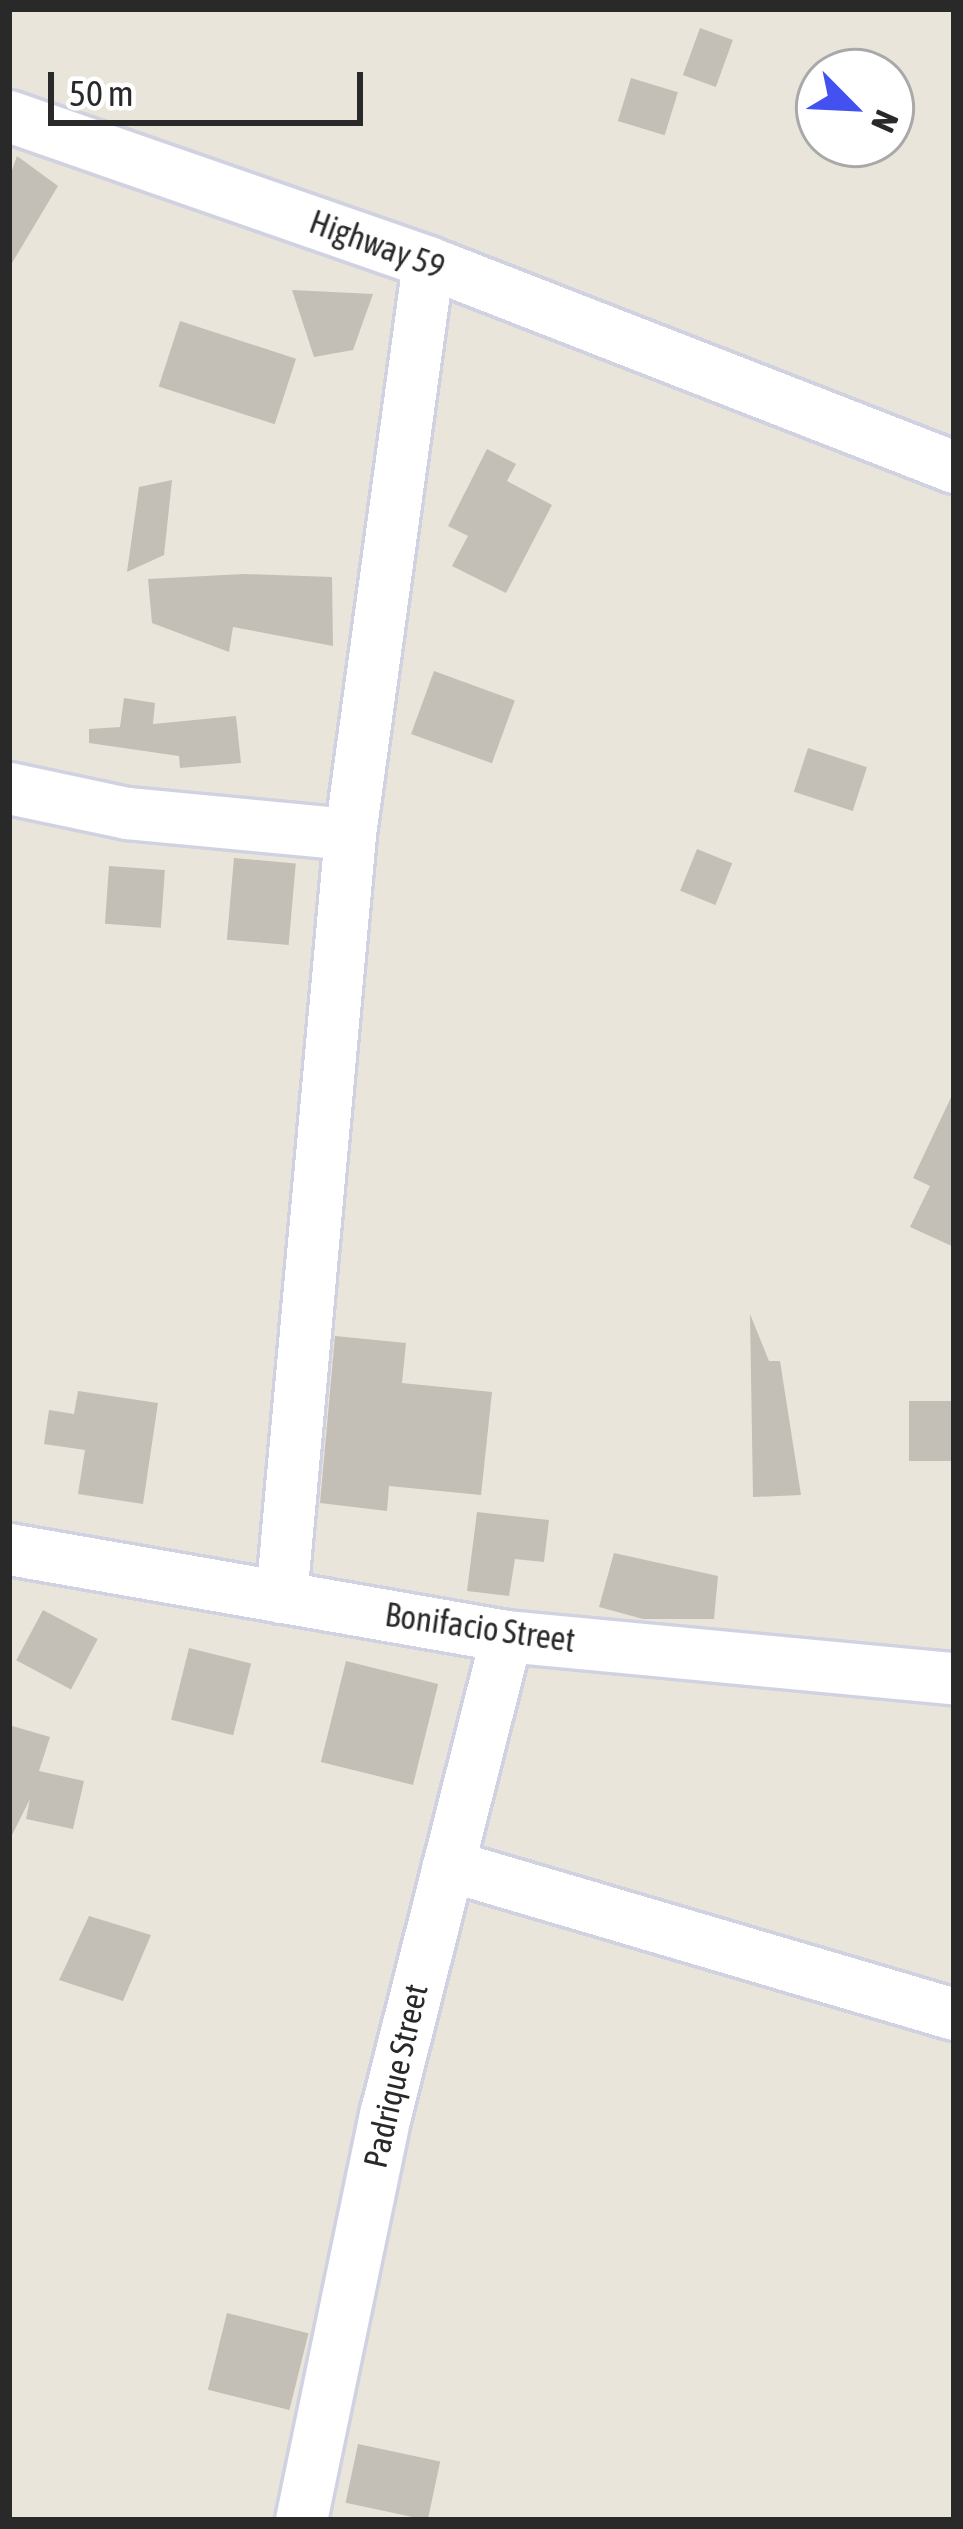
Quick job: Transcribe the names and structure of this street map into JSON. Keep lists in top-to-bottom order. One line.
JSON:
{"streets":{"street":["Highway 59","Bonifacio Street","Padrique Street"]},"crossings":[["Bonifacio Street","Padrique Street"]],"scale_bar":"50 m","north":"bottom right"}
